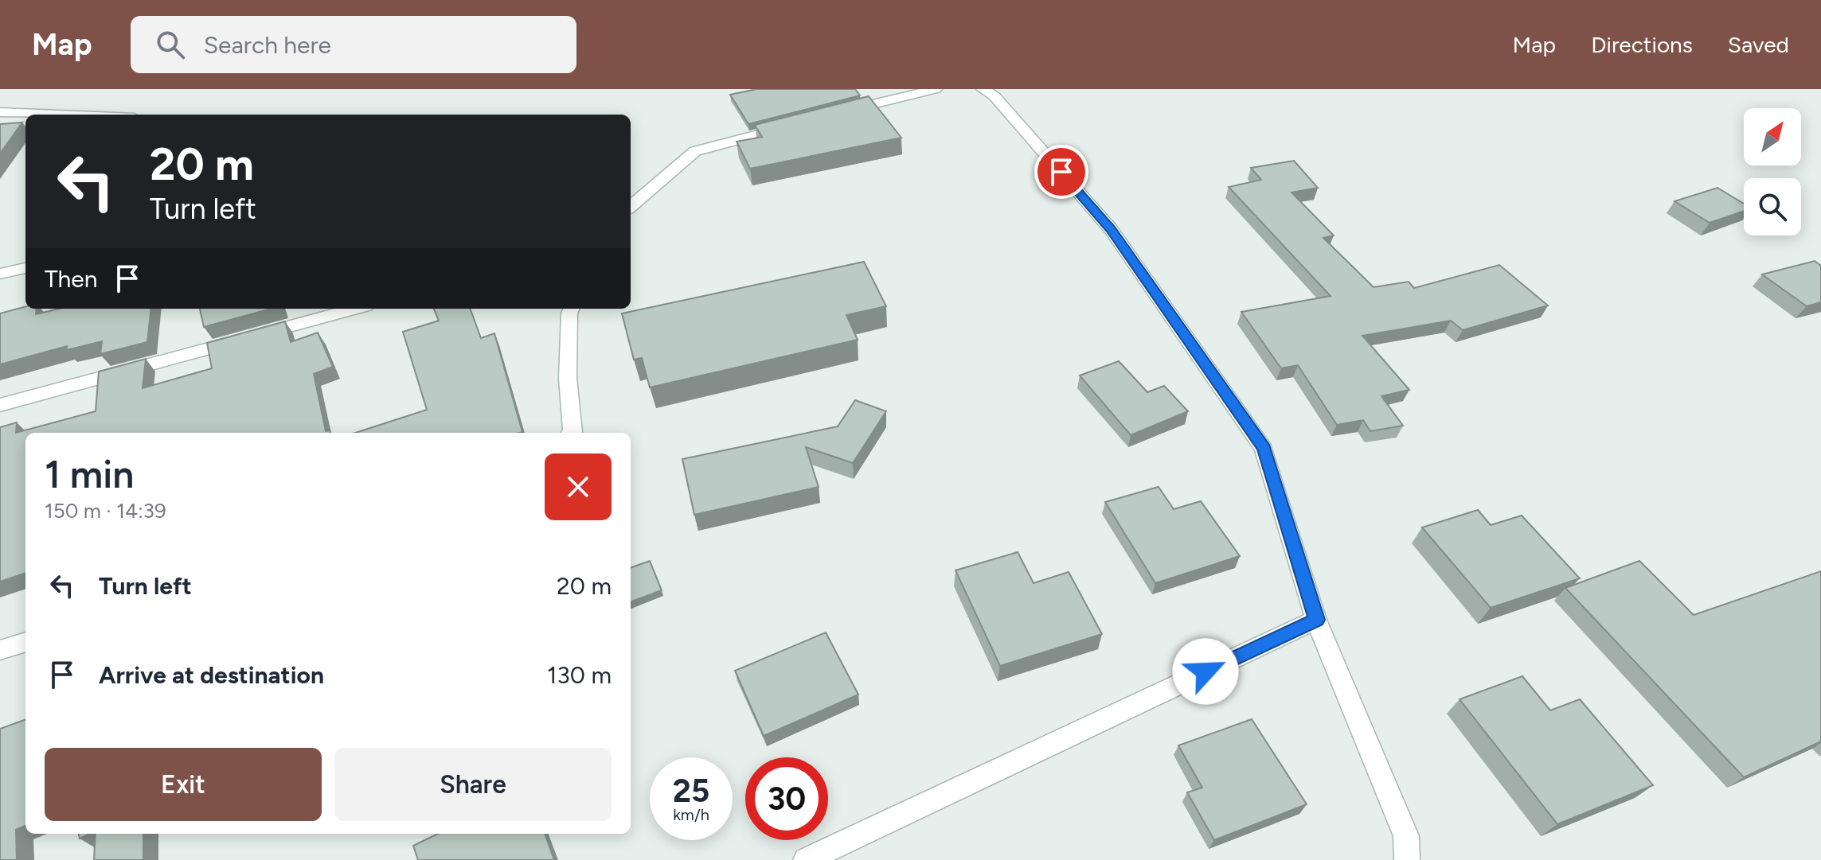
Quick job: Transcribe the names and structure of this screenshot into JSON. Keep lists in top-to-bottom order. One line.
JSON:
{"north":"top right","page":{"header":"Map","search":"Search here","nav":["Map","Directions","Saved"],"turn":["20 m","Turn left"],"then":"Then","heading":["1 min","150 m · 14:39"],"list":[{"name":"Turn left","value":"20 m"},{"name":"Arrive at destination","value":"130 m"}],"buttons":["Exit","Share"],"speed":"25 km/h","limit":"30"}}
